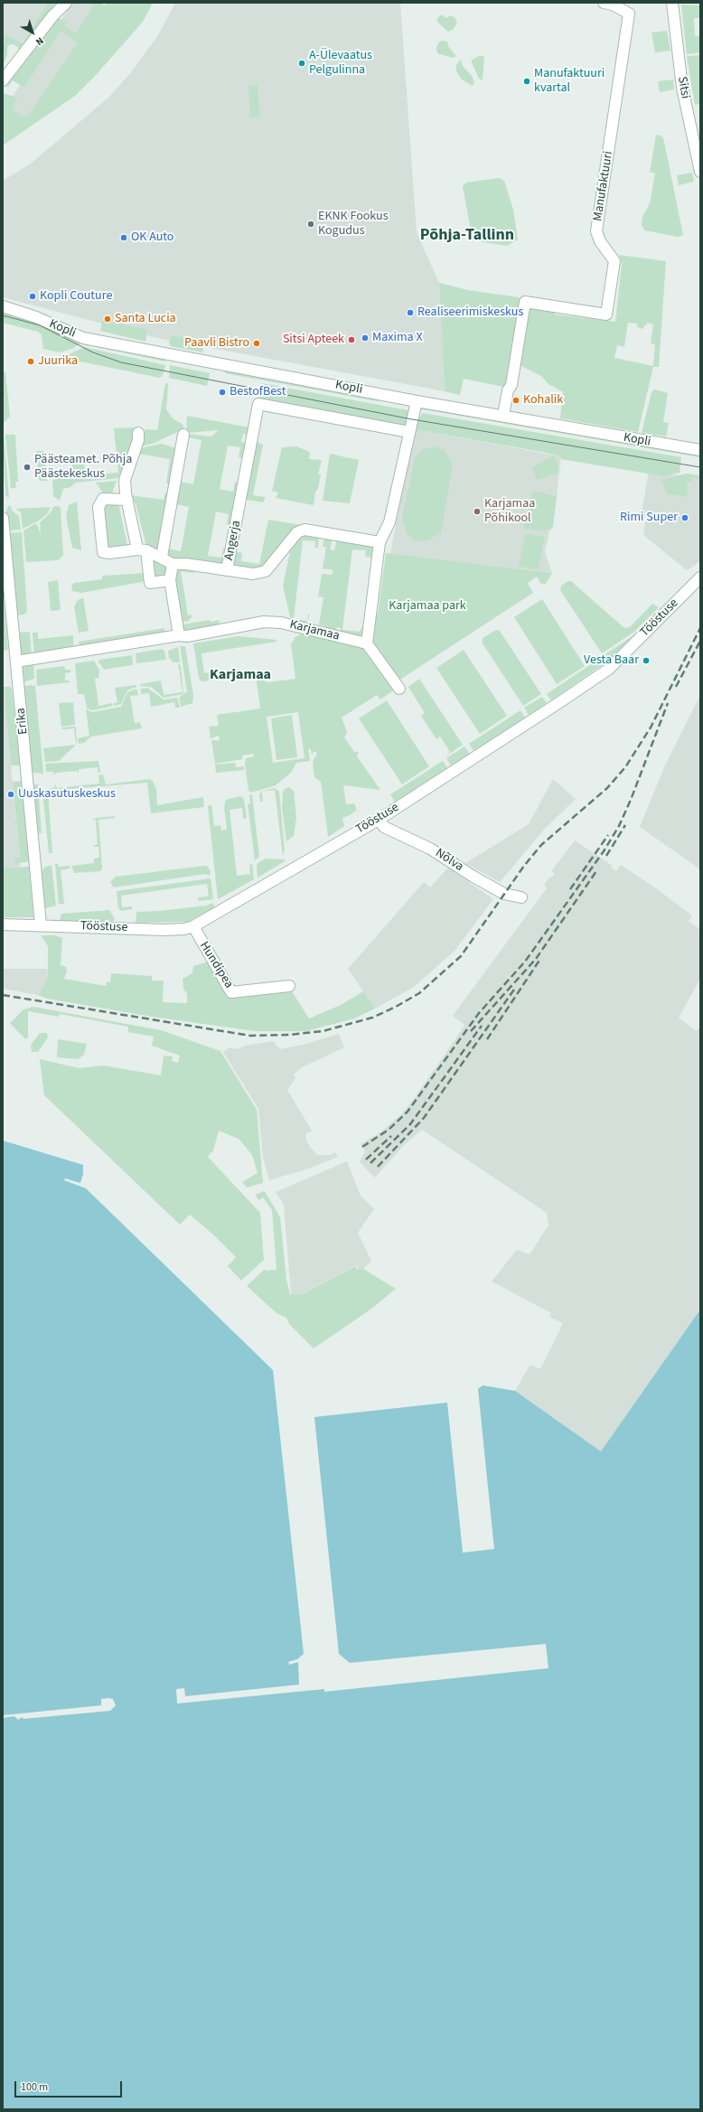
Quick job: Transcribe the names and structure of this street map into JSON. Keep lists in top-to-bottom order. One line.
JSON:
{"streets":{"street":["Sitsi","Manufaktuuri","Kopli","Angerja","Tööstuse","Karjamaa","Erika","Nõlva","Hundipea"]},"crossings":[["Manufaktuuri","Kopli"],["Tööstuse","Erika"],["Tööstuse","Nõlva"],["Tööstuse","Hundipea"],["Karjamaa","Erika"]],"districts":["Põhja-Tallinn","Karjamaa"],"parks":["Karjamaa park"],"places":["A-Ülevaatus Pelgulinna","Manufaktuuri kvartal","EKNK Fookus Kogudus","OK Auto","Kopli Couture","Realiseerimiskeskus","Santa Lucia","Maxima X","Sitsi Apteek","Paavli Bistro","Juurika","BestofBest","Kohalik","Päästeamet. Põhja Päästekeskus","Karjamaa Põhikool","Rimi Super","Vesta Baar","Uuskasutuskeskus"],"scale_bar":"100 m","north":"bottom right"}
